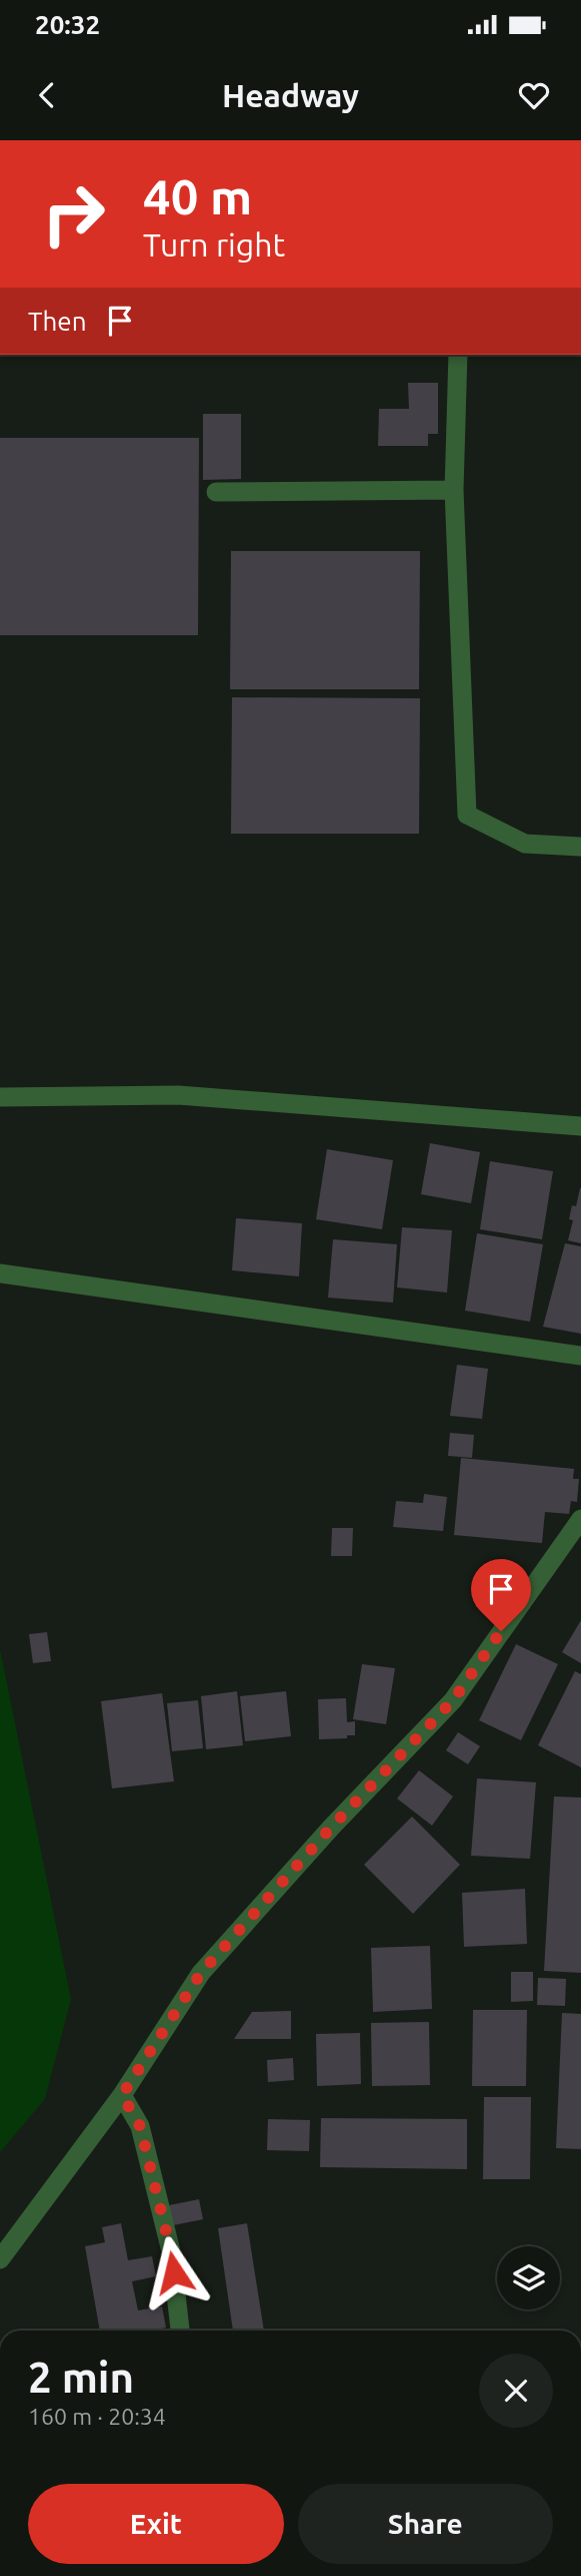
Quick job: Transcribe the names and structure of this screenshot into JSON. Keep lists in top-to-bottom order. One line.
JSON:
{"page":{"status":"20:32","header":"Headway","turn":["40 m","Turn right"],"then":"Then","heading":["2 min","160 m · 20:34"],"buttons":["Exit","Share"]}}
